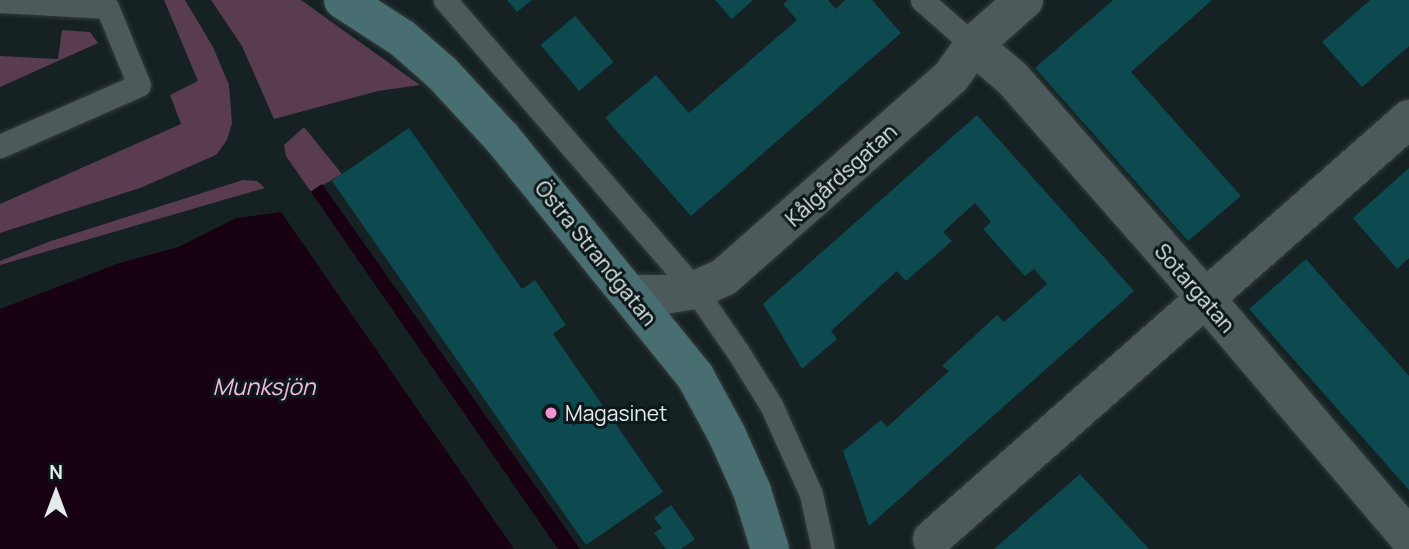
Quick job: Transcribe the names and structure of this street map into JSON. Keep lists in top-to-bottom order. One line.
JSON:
{"streets":{"main road":["Östra Strandgatan"],"street":["Kålgårdsgatan","Sotargatan"]},"crossings":[["Kålgårdsgatan","Östra Strandgatan"],["Kålgårdsgatan","Sotargatan"]],"water":["Munksjön"],"places":["Magasinet"],"north":"top"}
